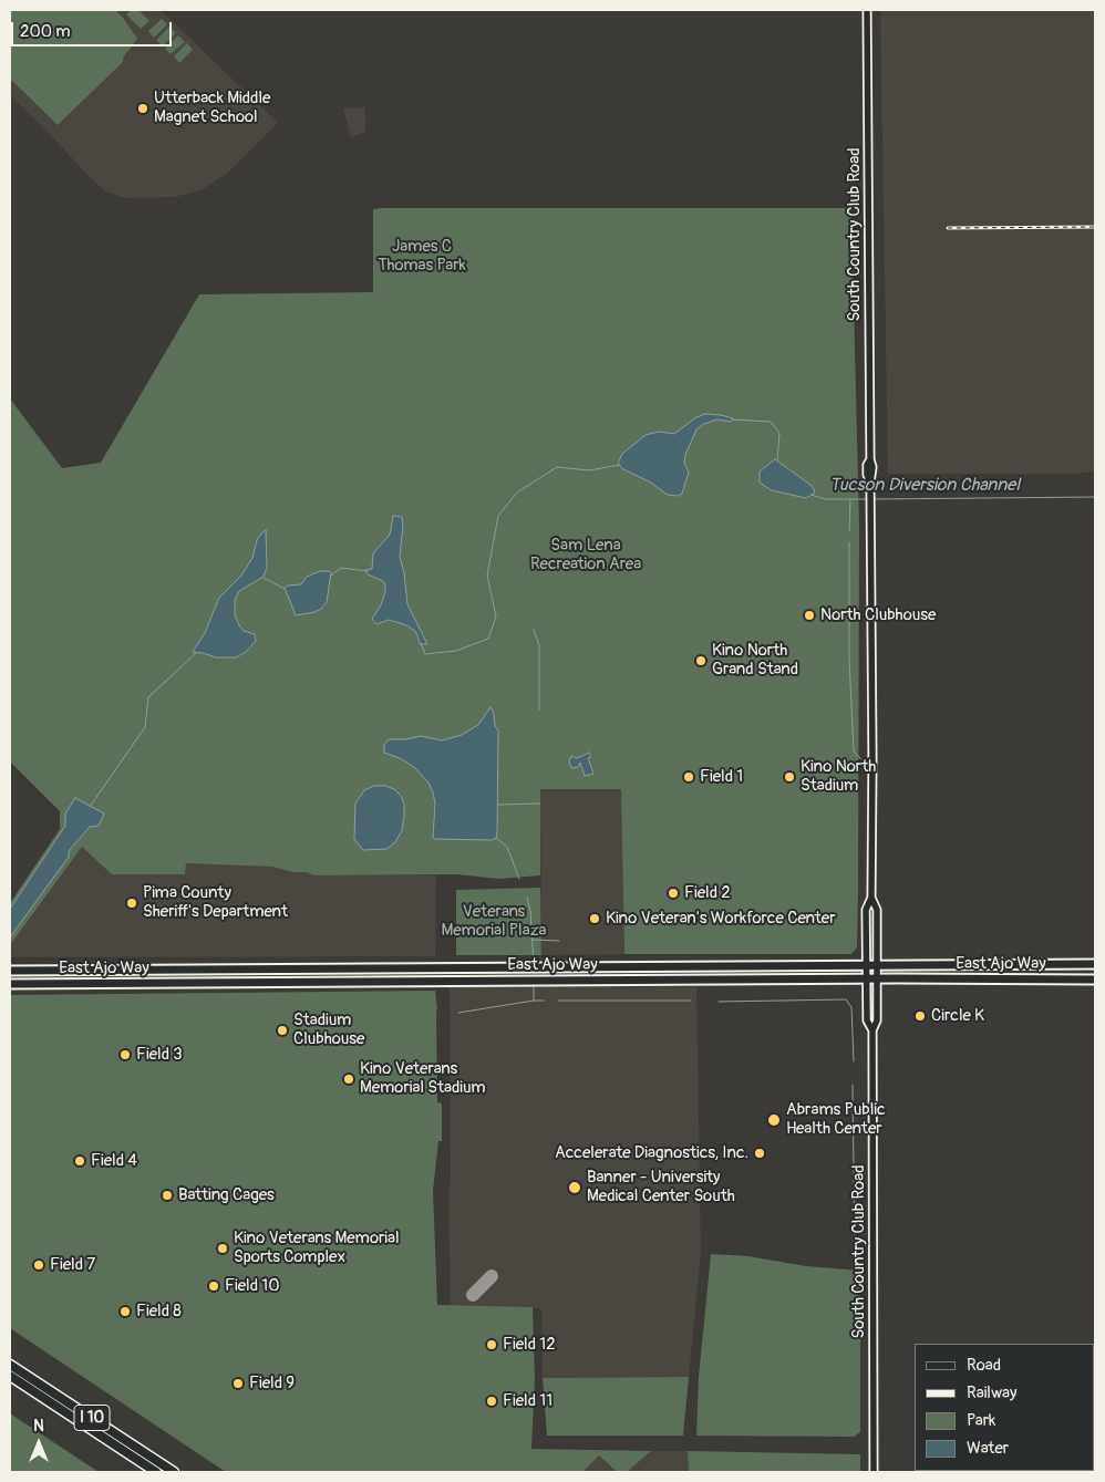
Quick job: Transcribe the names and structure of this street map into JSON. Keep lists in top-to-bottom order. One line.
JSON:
{"streets":{"highway":["I 10"],"main road":["East Ajo Way"],"street":["South Country Club Road"]},"crossings":[["South Country Club Road","East Ajo Way"]],"water":["Tucson Diversion Channel"],"parks":["James C Thomas Park","Sam Lena Recreation Area","Veterans Memorial Plaza"],"places":["Utterback Middle Magnet School","North Clubhouse","Kino North Grand Stand","Field 1","Kino North Stadium","Field 2","Pima County Sheriff's Department","Kino Veteran's Workforce Center","Circle K","Stadium Clubhouse","Field 3","Kino Veterans Memorial Stadium","Abrams Public Health Center","Accelerate Diagnostics, Inc.","Field 4","Banner - University Medical Center South","Batting Cages","Kino Veterans Memorial Sports Complex","Field 7","Field 10","Field 8","Field 12","Field 9","Field 11"],"legend":["Road","Railway","Park","Water"],"scale_bar":"200 m","north":"top"}
